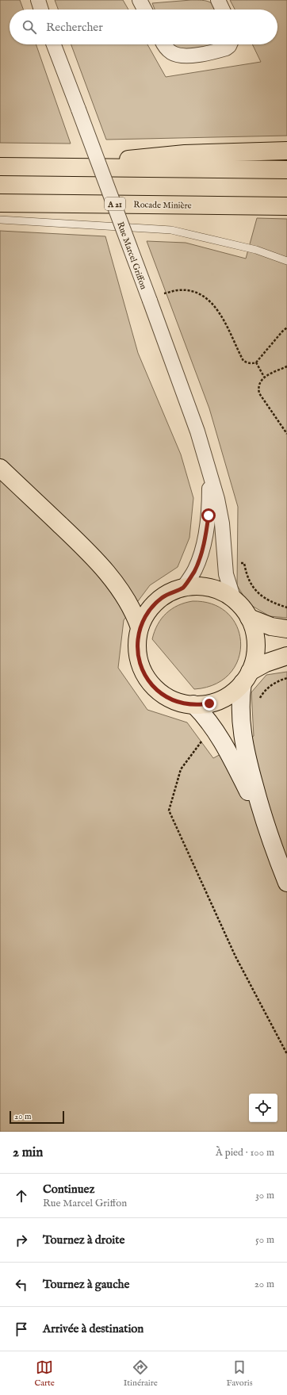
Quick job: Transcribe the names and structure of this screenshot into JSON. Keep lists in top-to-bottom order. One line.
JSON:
{"streets":{"main road":["A 21","Rocade Minière"],"street":["Rue Marcel Griffon"]},"scale_bar":"20 m","page":{"search":"Rechercher","scale":"20 m","heading":["2 min","À pied · 100 m"],"list":[["Continuez","Rue Marcel Griffon","30 m"],["Tournez à droite","50 m"],["Tournez à gauche","20 m"],"Arrivée à destination"],"nav":["Carte","Itinéraire","Favoris"]}}
